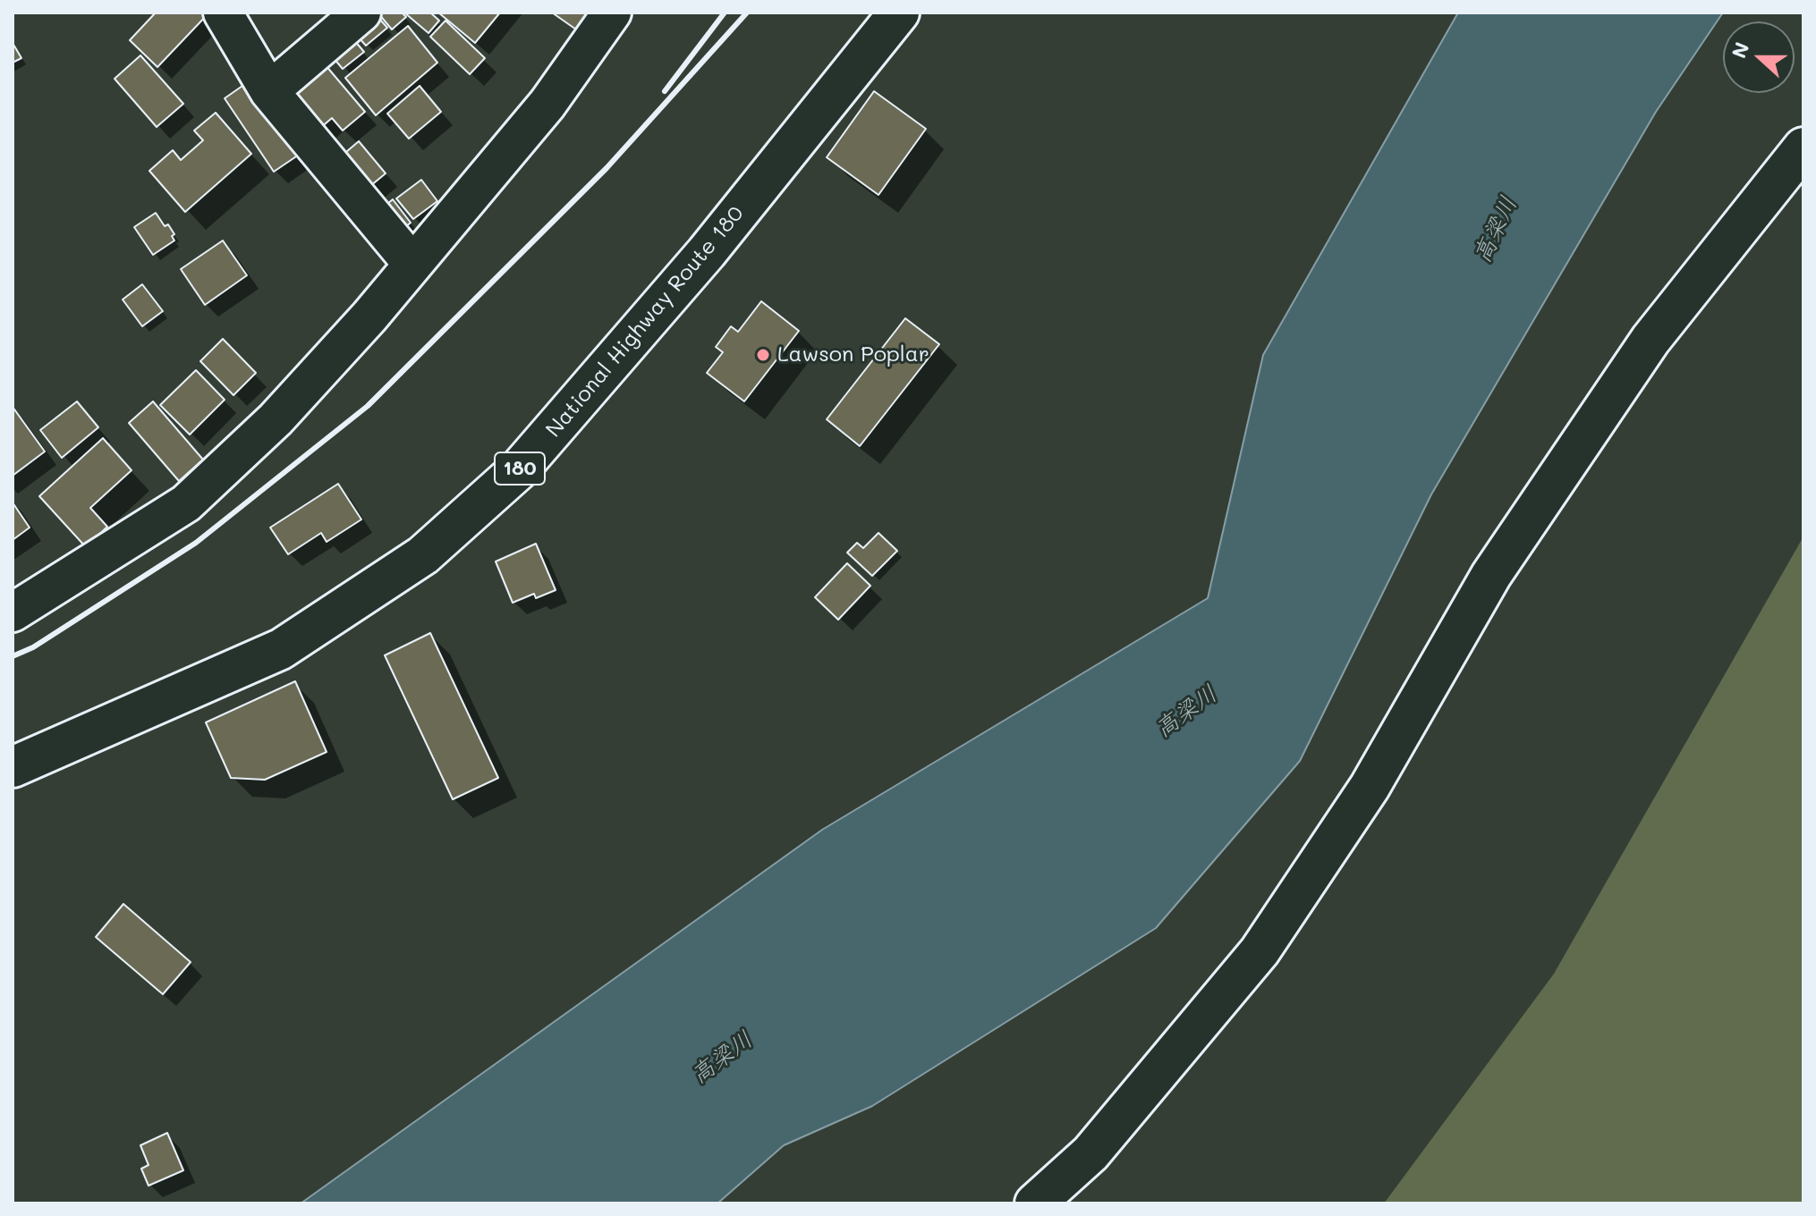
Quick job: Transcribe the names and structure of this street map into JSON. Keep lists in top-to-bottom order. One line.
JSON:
{"streets":{"main road":["National Highway Route 180","180"]},"water":["高梁川"],"places":["Lawson Poplar"],"north":"left"}
